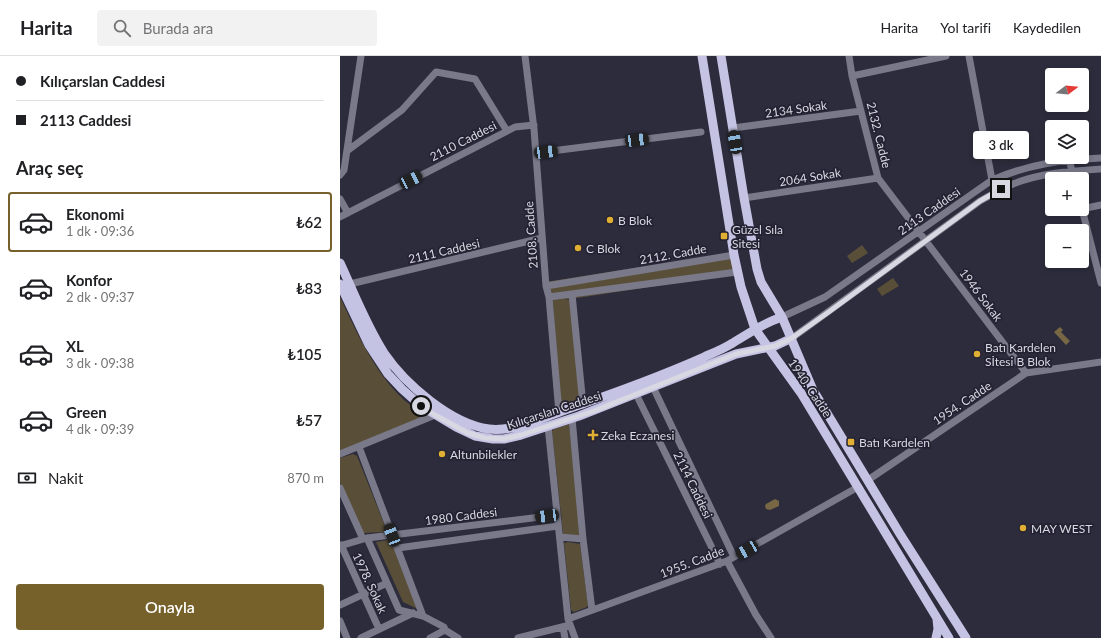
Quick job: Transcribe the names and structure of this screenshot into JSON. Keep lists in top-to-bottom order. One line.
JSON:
{"streets":{"main road":["1940. Cadde","Kılıçarslan Caddesi"],"street":["2134 Sokak","2132. Cadde","2110 Caddesi","2064 Sokak","2113 Caddesi","2108. Cadde","2111 Caddesi","2112. Cadde","1946 Sokak","1954. Cadde","2114 Caddesi","1980 Caddesi","1955. Cadde","1978. Sokak"]},"crossings":[["2134 Sokak","2132. Cadde"],["2134 Sokak","1940. Cadde"],["2132. Cadde","2064 Sokak"],["2132. Cadde","2113 Caddesi"],["2132. Cadde","1946 Sokak"],["2110 Caddesi","2108. Cadde"],["2064 Sokak","1940. Cadde"],["2113 Caddesi","1946 Sokak"],["2113 Caddesi","1940. Cadde"],["2113 Caddesi","Kılıçarslan Caddesi"],["2108. Cadde","2111 Caddesi"],["2108. Cadde","2112. Cadde"],["2108. Cadde","Kılıçarslan Caddesi"],["2111 Caddesi","Kılıçarslan Caddesi"],["2112. Cadde","1940. Cadde"],["1946 Sokak","1954. Cadde"],["1940. Cadde","1954. Cadde"],["1940. Cadde","Kılıçarslan Caddesi"],["1940. Cadde","1955. Cadde"],["Kılıçarslan Caddesi","2114 Caddesi"],["2114 Caddesi","1955. Cadde"],["1980 Caddesi","1978. Sokak"]],"places":{"other":["B Blok","C Blok","Batı Kardelen Sİtesi B Blok","Altunbilekler","MAY WEST"],"transit":["Güzel Sıla Sitesi","Batı Kardelen"],"health":["Zeka Eczanesi"]},"north":"right","page":{"header":"Harita","search":"Burada ara","nav":["Harita","Yol tarifi","Kaydedilen"],"banner":["Kılıçarslan Caddesi","2113 Caddesi"],"map_buttons":["+","−"],"bubble":"3 dk","heading":"Araç seç","list":[{"name":"Ekonomi","note":"1 dk · 09:36","value":"₺62"},{"name":"Konfor","note":"2 dk · 09:37","value":"₺83"},{"name":"XL","note":"3 dk · 09:38","value":"₺105"},{"name":"Green","note":"4 dk · 09:39","value":"₺57"}],"pay":["Nakit","870 m"],"buttons":"Onayla"}}
